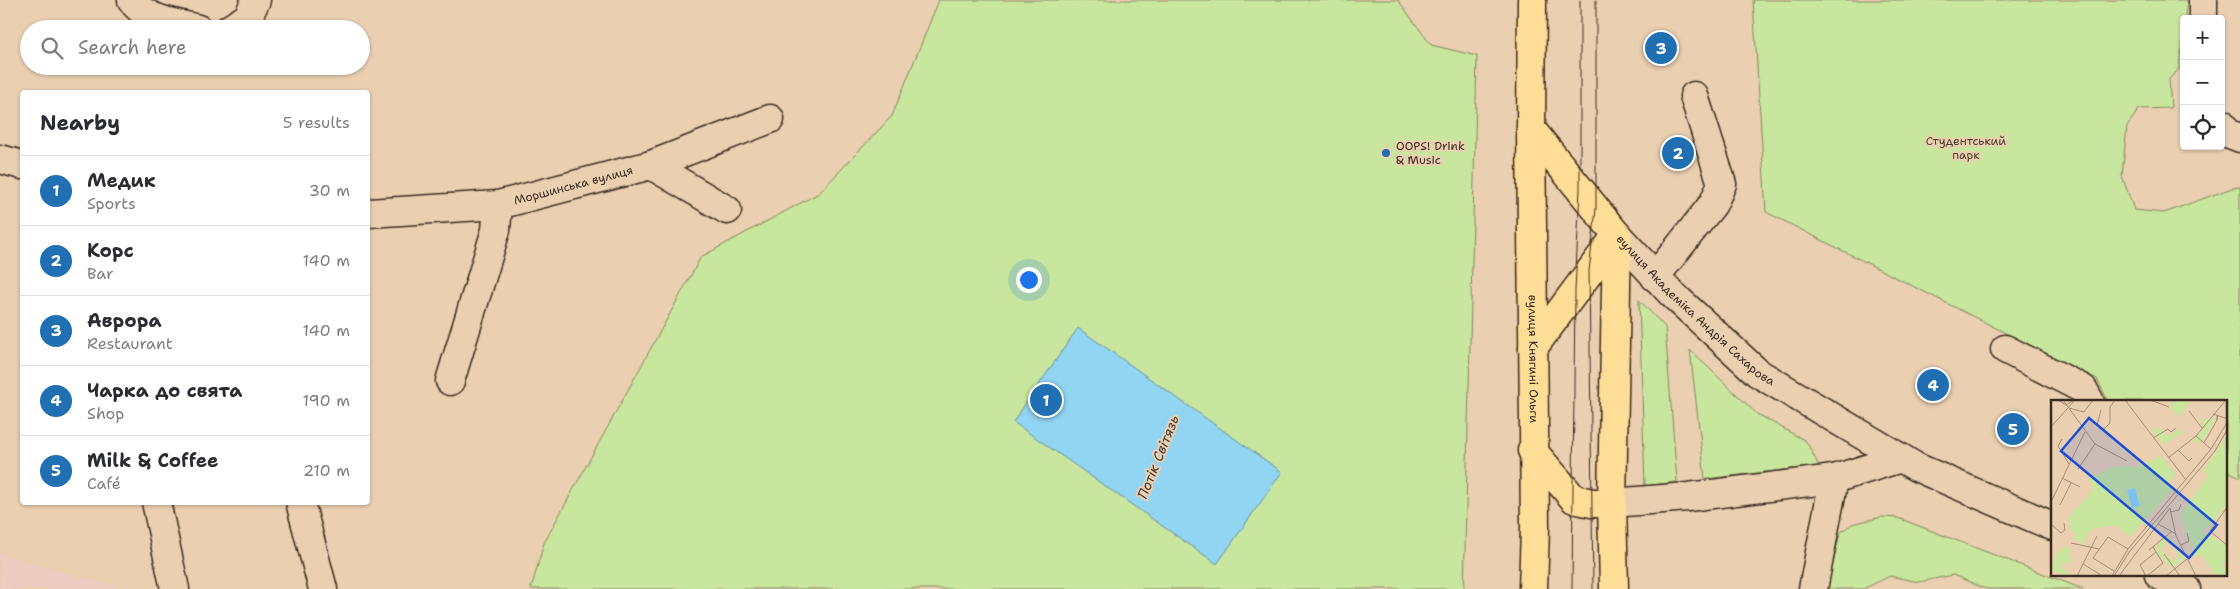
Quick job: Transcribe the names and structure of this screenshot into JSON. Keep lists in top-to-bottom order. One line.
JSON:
{"streets":{"main road":["вулиця Академіка Андрія Сахарова","вулиця Княгині Ольги"],"street":["Моршинська вулиця"]},"crossings":[["вулиця Академіка Андрія Сахарова","вулиця Княгині Ольги"]],"water":["Потік Світязь"],"parks":["Студентський парк"],"places":["OOPS! Drink & Music"],"page":{"map_buttons":["+","−"],"search":"Search here","pins":["3","2","4","1","5"],"heading":["Nearby","5 results"],"list":[{"mark":"1","name":"Медик","note":"Sports","value":"30 m"},{"mark":"2","name":"Корс","note":"Bar","value":"140 m"},{"mark":"3","name":"Аврора","note":"Restaurant","value":"140 m"},{"mark":"4","name":"Чарка до свята","note":"Shop","value":"190 m"},{"mark":"5","name":"Milk & Coffee","note":"Café","value":"210 m"}]}}
